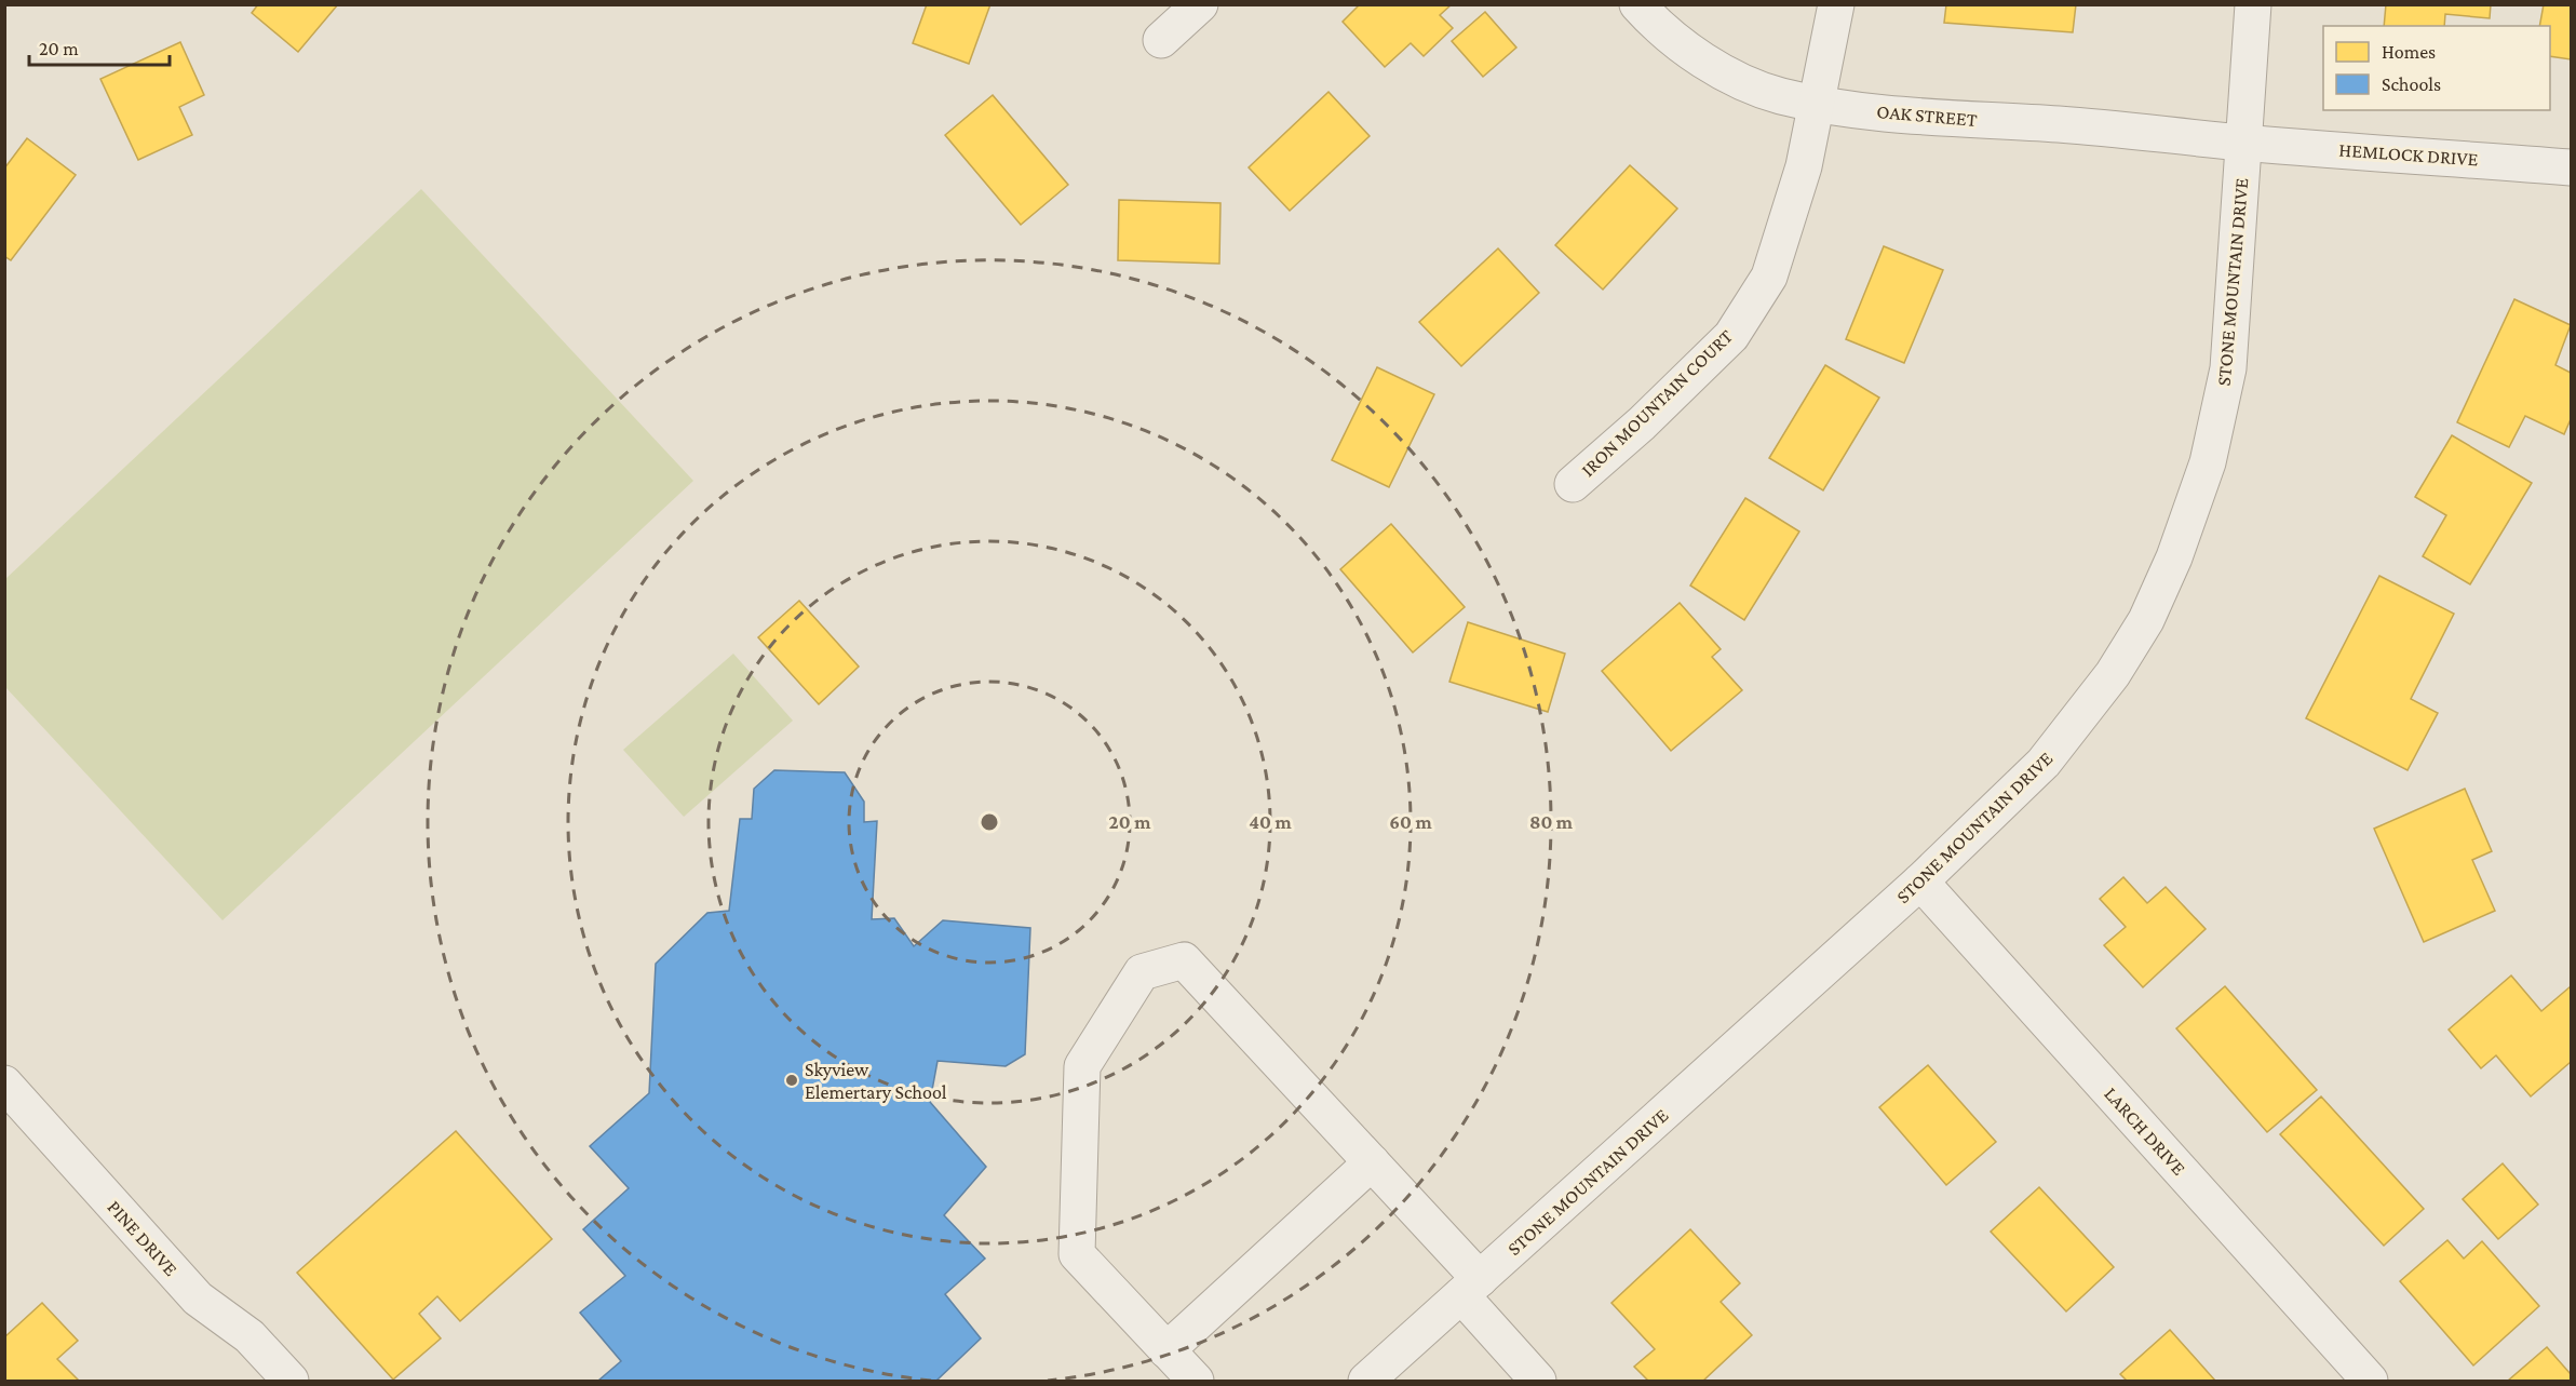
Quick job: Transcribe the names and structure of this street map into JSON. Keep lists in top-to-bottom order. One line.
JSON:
{"streets":{"street":["OAK STREET","HEMLOCK DRIVE","STONE MOUNTAIN DRIVE","IRON MOUNTAIN COURT","LARCH DRIVE","PINE DRIVE"]},"crossings":[["OAK STREET","HEMLOCK DRIVE"],["OAK STREET","STONE MOUNTAIN DRIVE"],["OAK STREET","IRON MOUNTAIN COURT"],["HEMLOCK DRIVE","STONE MOUNTAIN DRIVE"],["STONE MOUNTAIN DRIVE","LARCH DRIVE"]],"places":["Skyview Elemertary School"],"legend":["Homes","Schools"],"scale_bar":"20 m","rings":["20 m","40 m","60 m","80 m"]}
